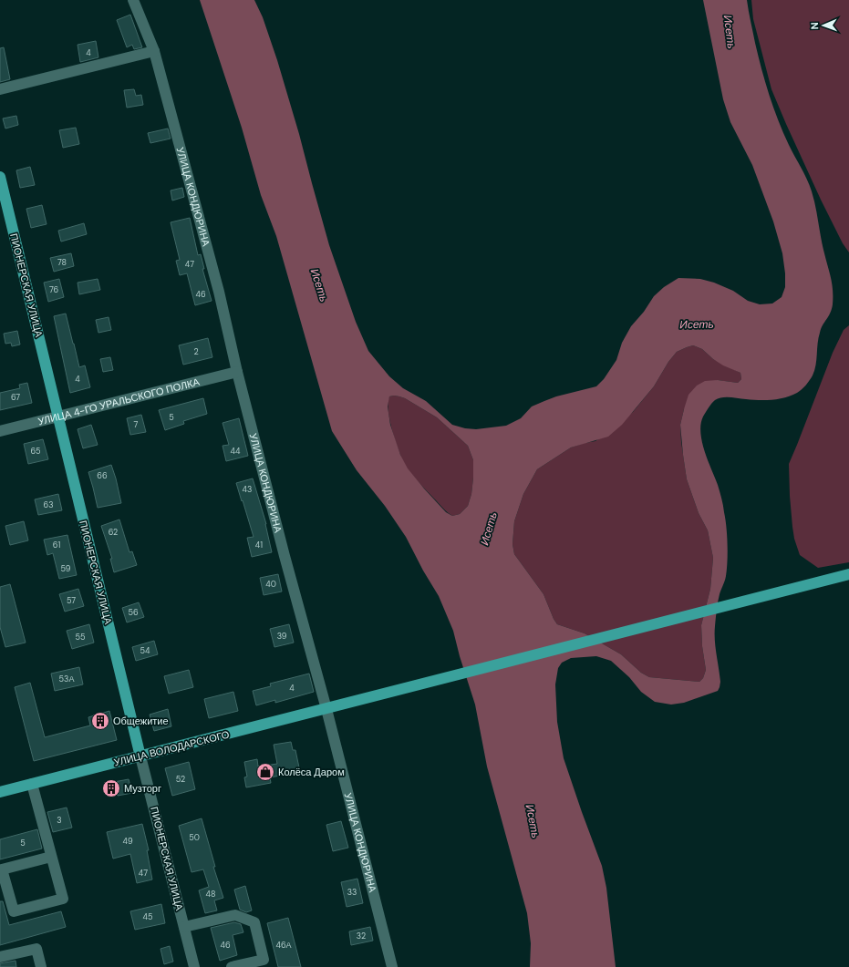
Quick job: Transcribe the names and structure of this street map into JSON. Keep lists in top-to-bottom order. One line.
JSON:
{"streets":{"main road":["ПИОНЕРСКАЯ УЛИЦА","УЛИЦА ВОЛОДАРСКОГО"],"street":["УЛИЦА КОНДЮРИНА","УЛИЦА 4-ГО УРАЛЬСКОГО ПОЛКА"]},"crossings":[["УЛИЦА КОНДЮРИНА","УЛИЦА 4-ГО УРАЛЬСКОГО ПОЛКА"],["УЛИЦА КОНДЮРИНА","УЛИЦА ВОЛОДАРСКОГО"],["ПИОНЕРСКАЯ УЛИЦА","УЛИЦА 4-ГО УРАЛЬСКОГО ПОЛКА"],["ПИОНЕРСКАЯ УЛИЦА","УЛИЦА ВОЛОДАРСКОГО"]],"water":["Исеть"],"places":{"building":["Общежитие","Музторг"],"shop":["Колёса Даром"]},"house_numbers":["4","78","47","76","46","2","4","67","5","7","65","44","66","43","63","62","61","41","59","40","57","56","39","55","54","53А","4","52","3","50","49","5","47","33","48","45","32","46","46А"],"north":"left"}
